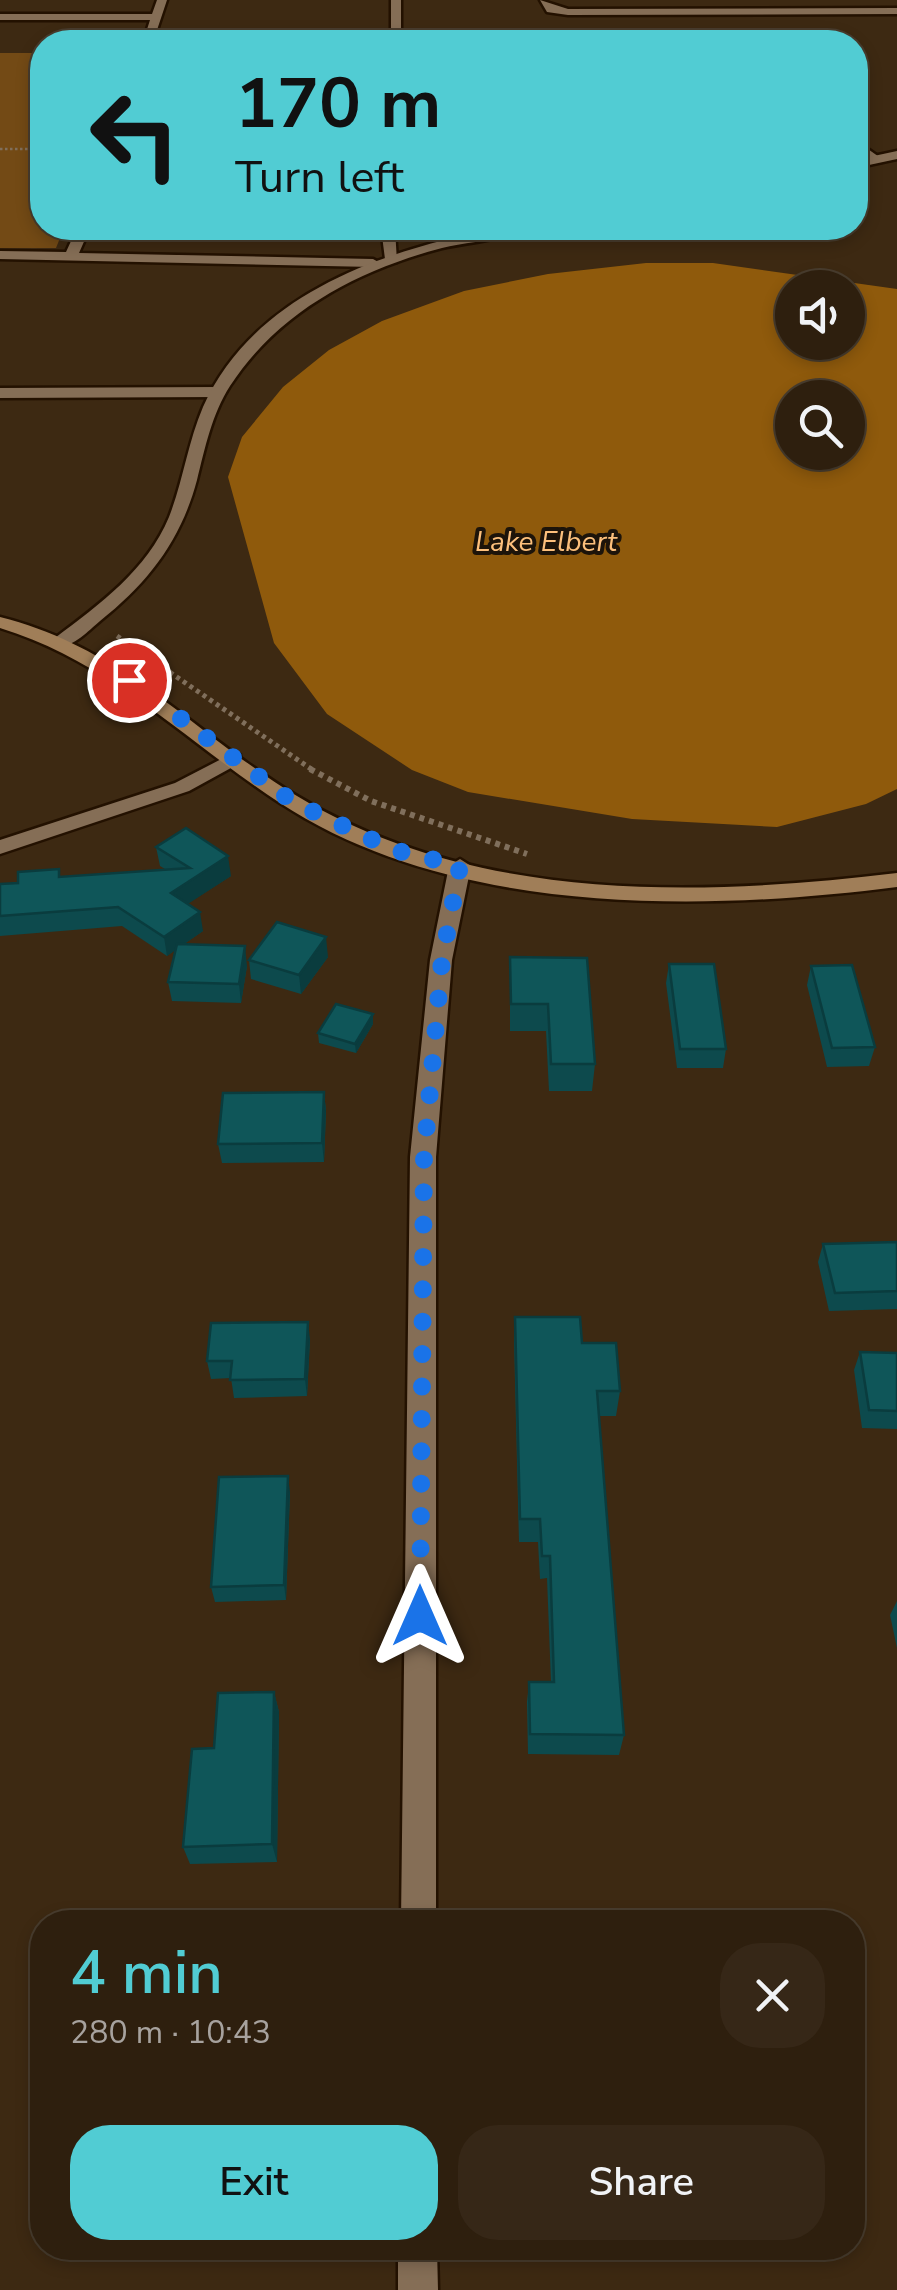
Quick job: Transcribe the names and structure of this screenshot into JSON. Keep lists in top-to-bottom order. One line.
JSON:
{"water":["Lake Elbert"],"page":{"turn":["170 m","Turn left"],"heading":["4 min","280 m · 10:43"],"buttons":["Exit","Share"]}}
